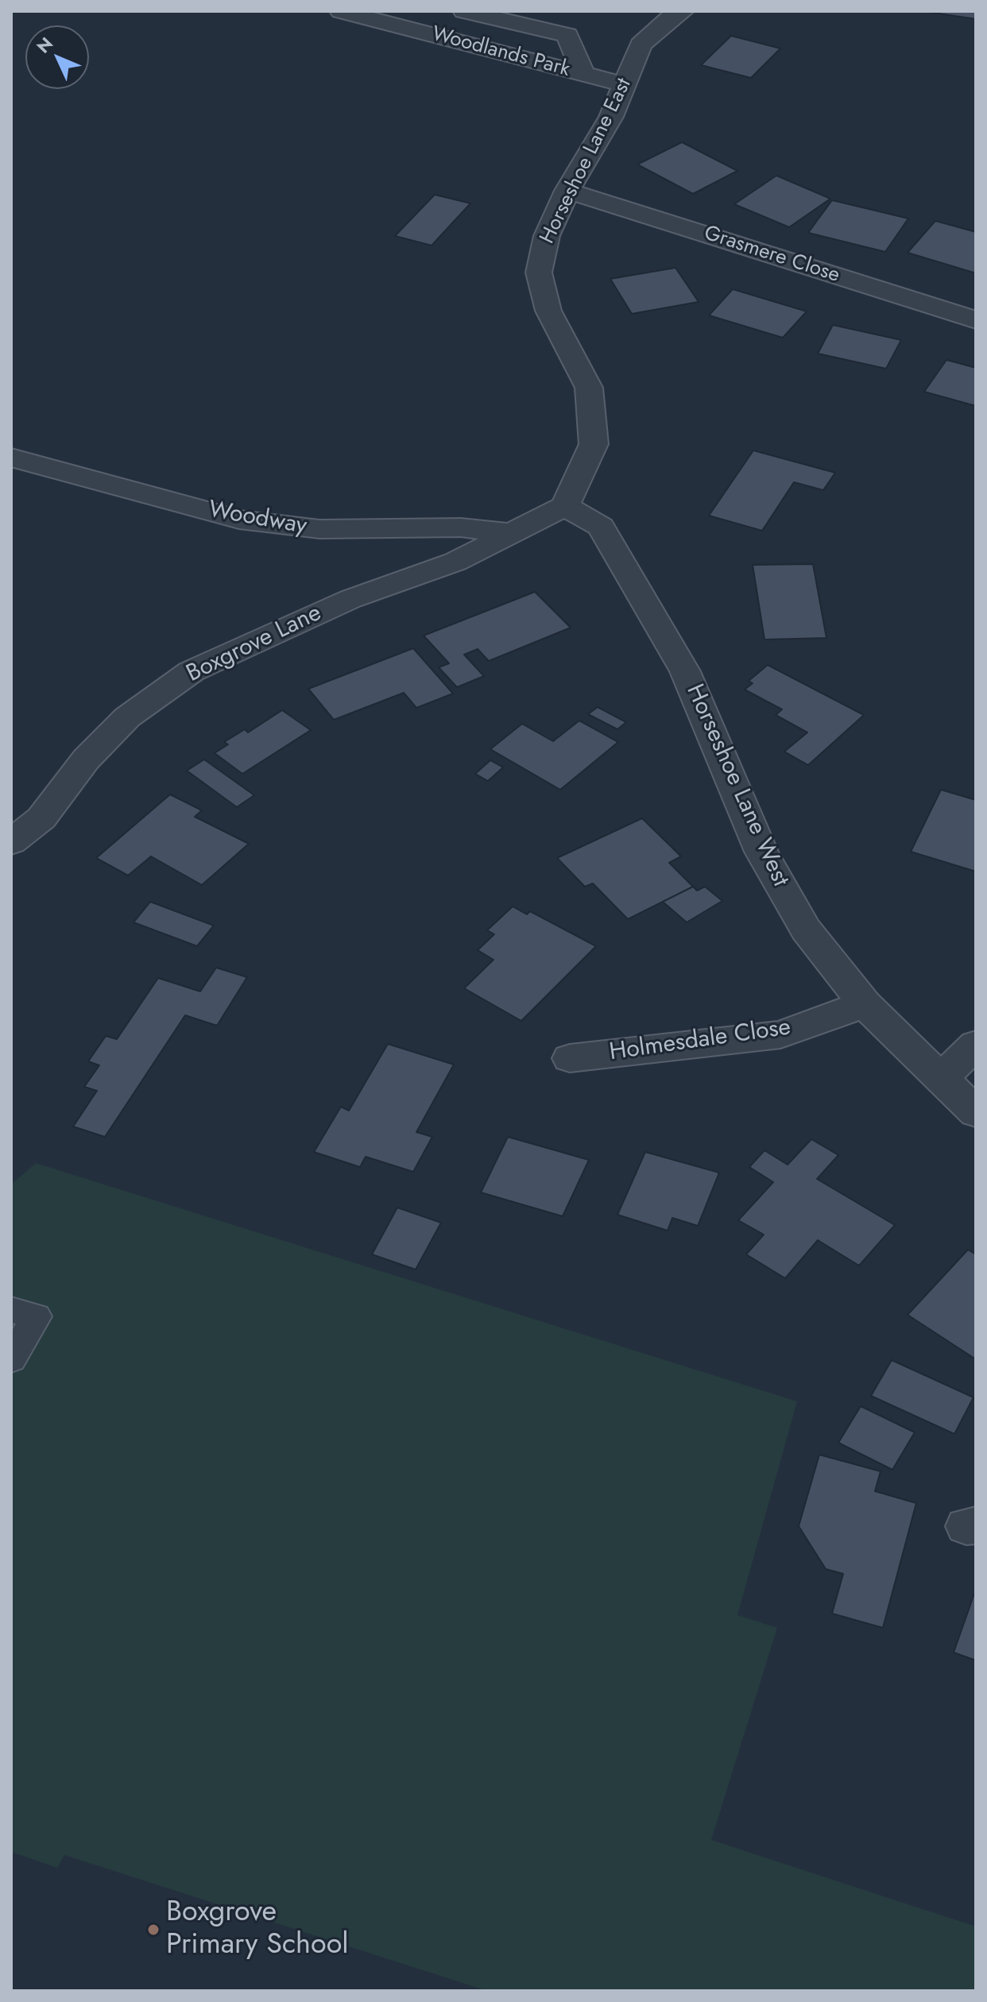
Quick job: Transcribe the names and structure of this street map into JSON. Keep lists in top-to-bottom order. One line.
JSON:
{"streets":{"street":["Woodlands Park","Horseshoe Lane East","Grasmere Close","Woodway","Boxgrove Lane","Horseshoe Lane West","Holmesdale Close"]},"crossings":[["Woodlands Park","Horseshoe Lane East"],["Horseshoe Lane East","Grasmere Close"],["Horseshoe Lane East","Boxgrove Lane"],["Horseshoe Lane East","Horseshoe Lane West"],["Woodway","Boxgrove Lane"],["Boxgrove Lane","Horseshoe Lane West"],["Horseshoe Lane West","Holmesdale Close"]],"places":["Boxgrove Primary School"],"north":"top left"}
